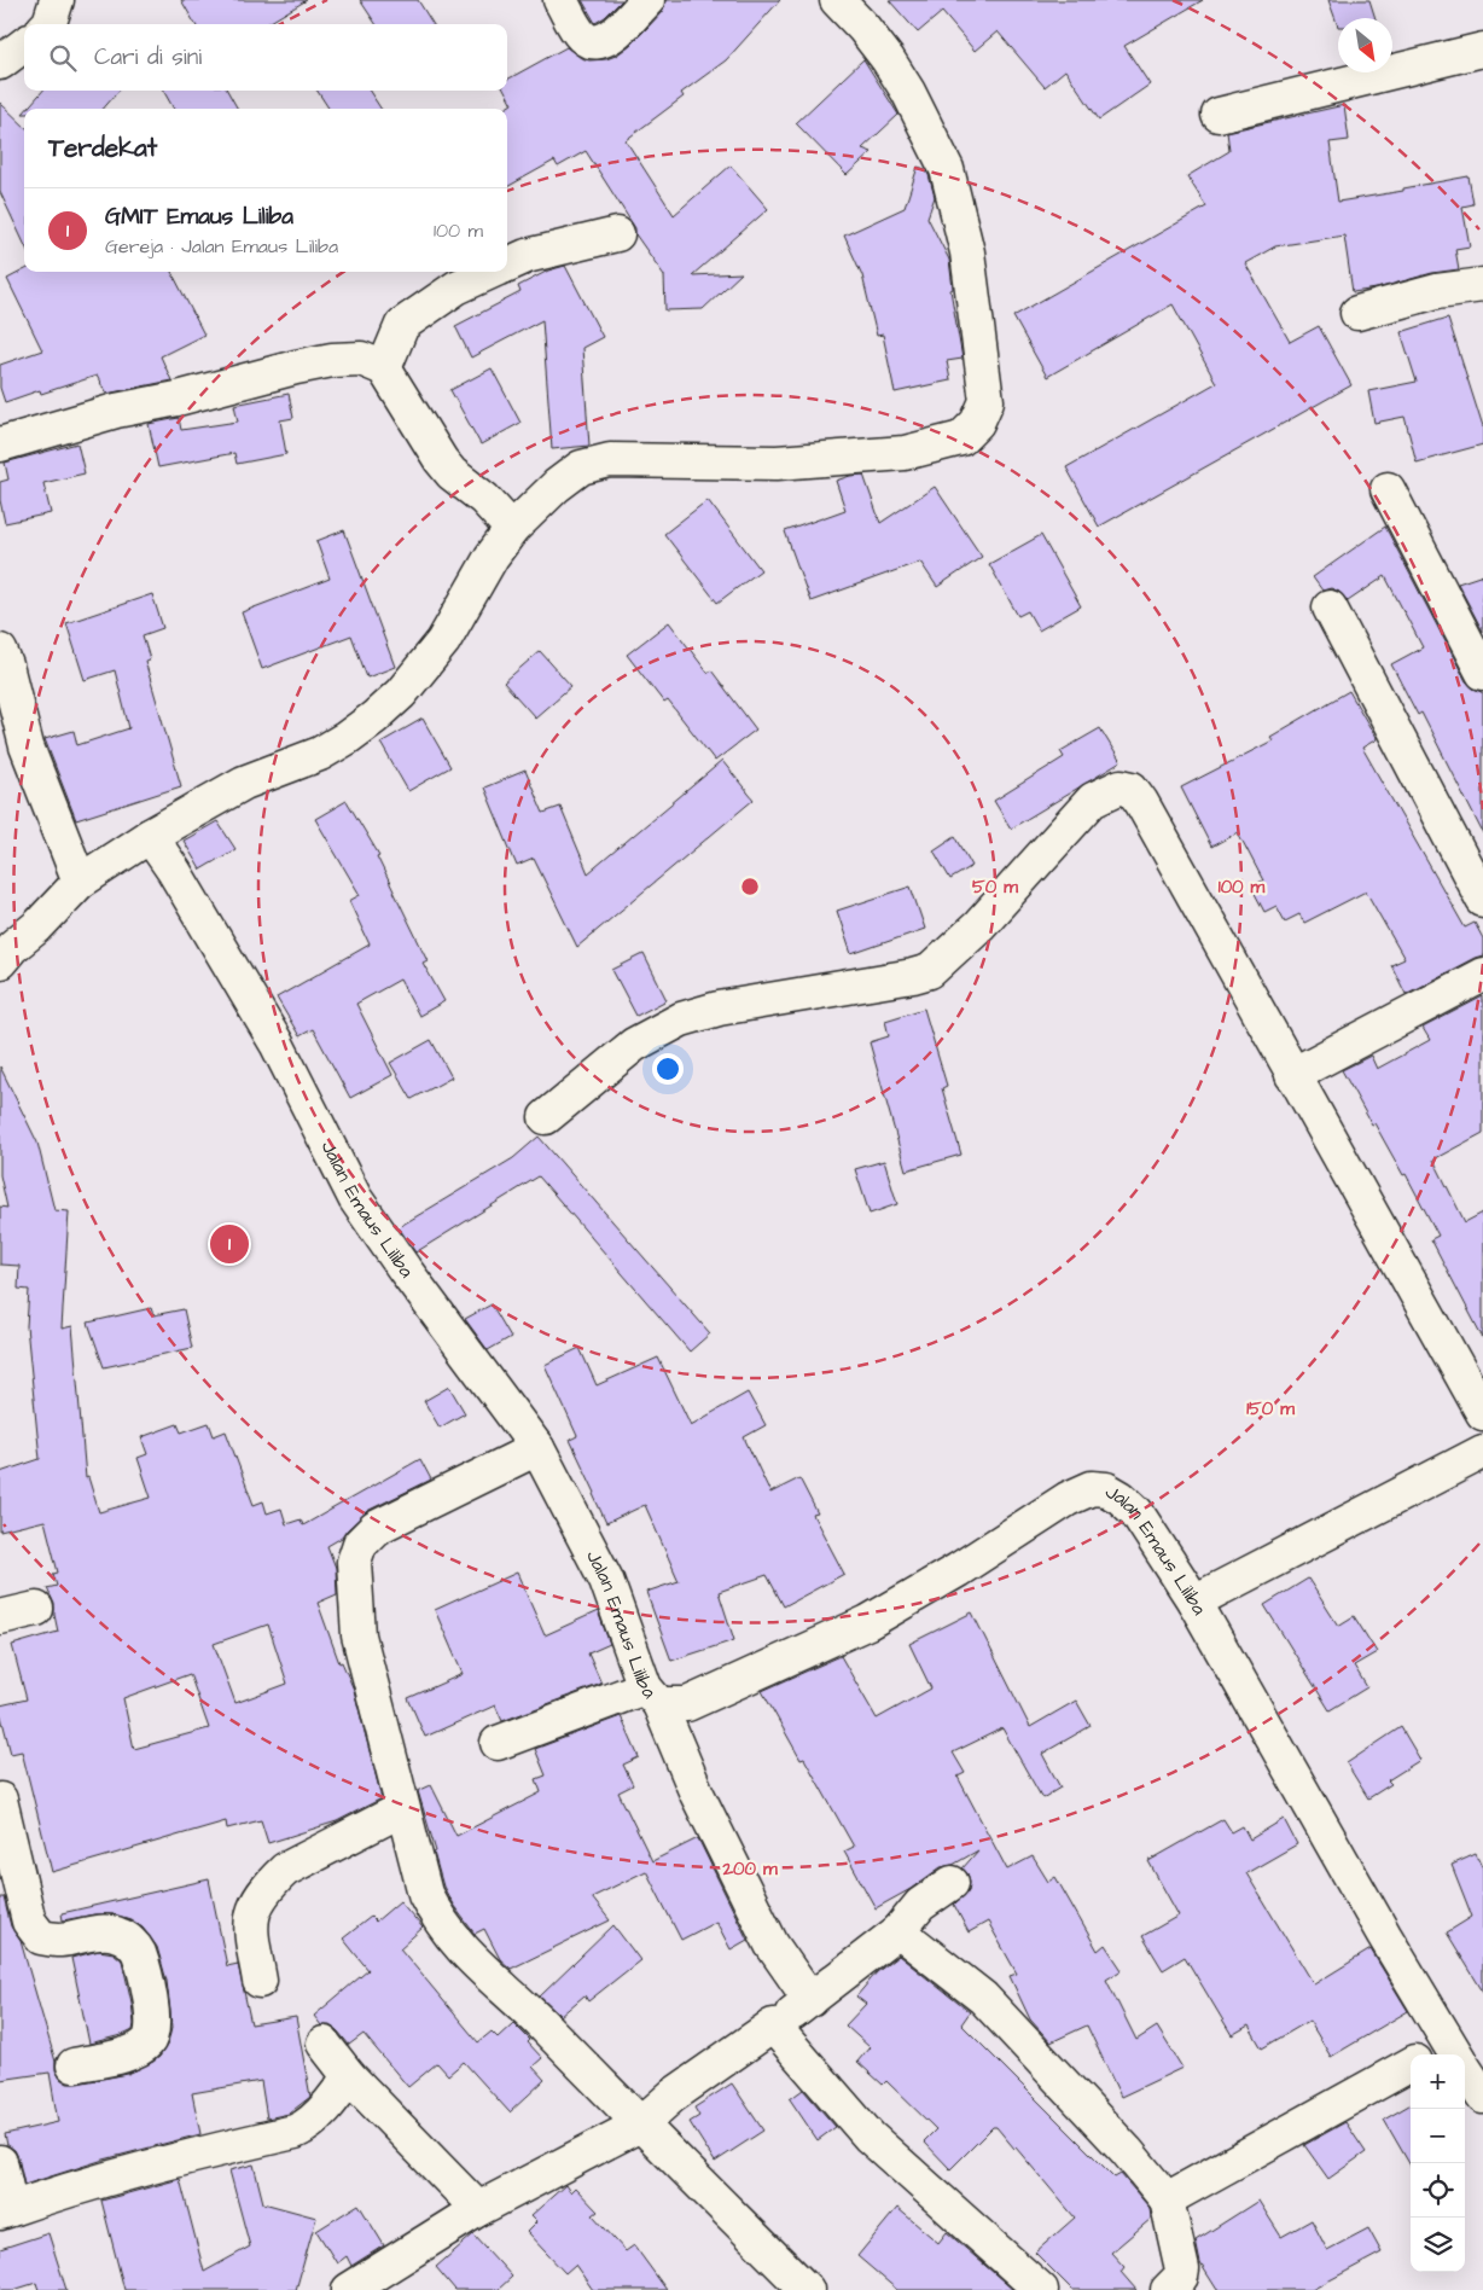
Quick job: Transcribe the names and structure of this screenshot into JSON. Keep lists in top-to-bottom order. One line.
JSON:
{"streets":{"street":["Jalan Emaus Liliba"]},"north":"bottom right","page":{"search":"Cari di sini","heading":"Terdekat","list":[{"mark":"1","name":"GMIT Emaus Liliba","note":"Gereja · Jalan Emaus Liliba","value":"100 m"}],"pins":"1","map_buttons":["+","−"]},"rings":["50 m","100 m","150 m","200 m"]}
